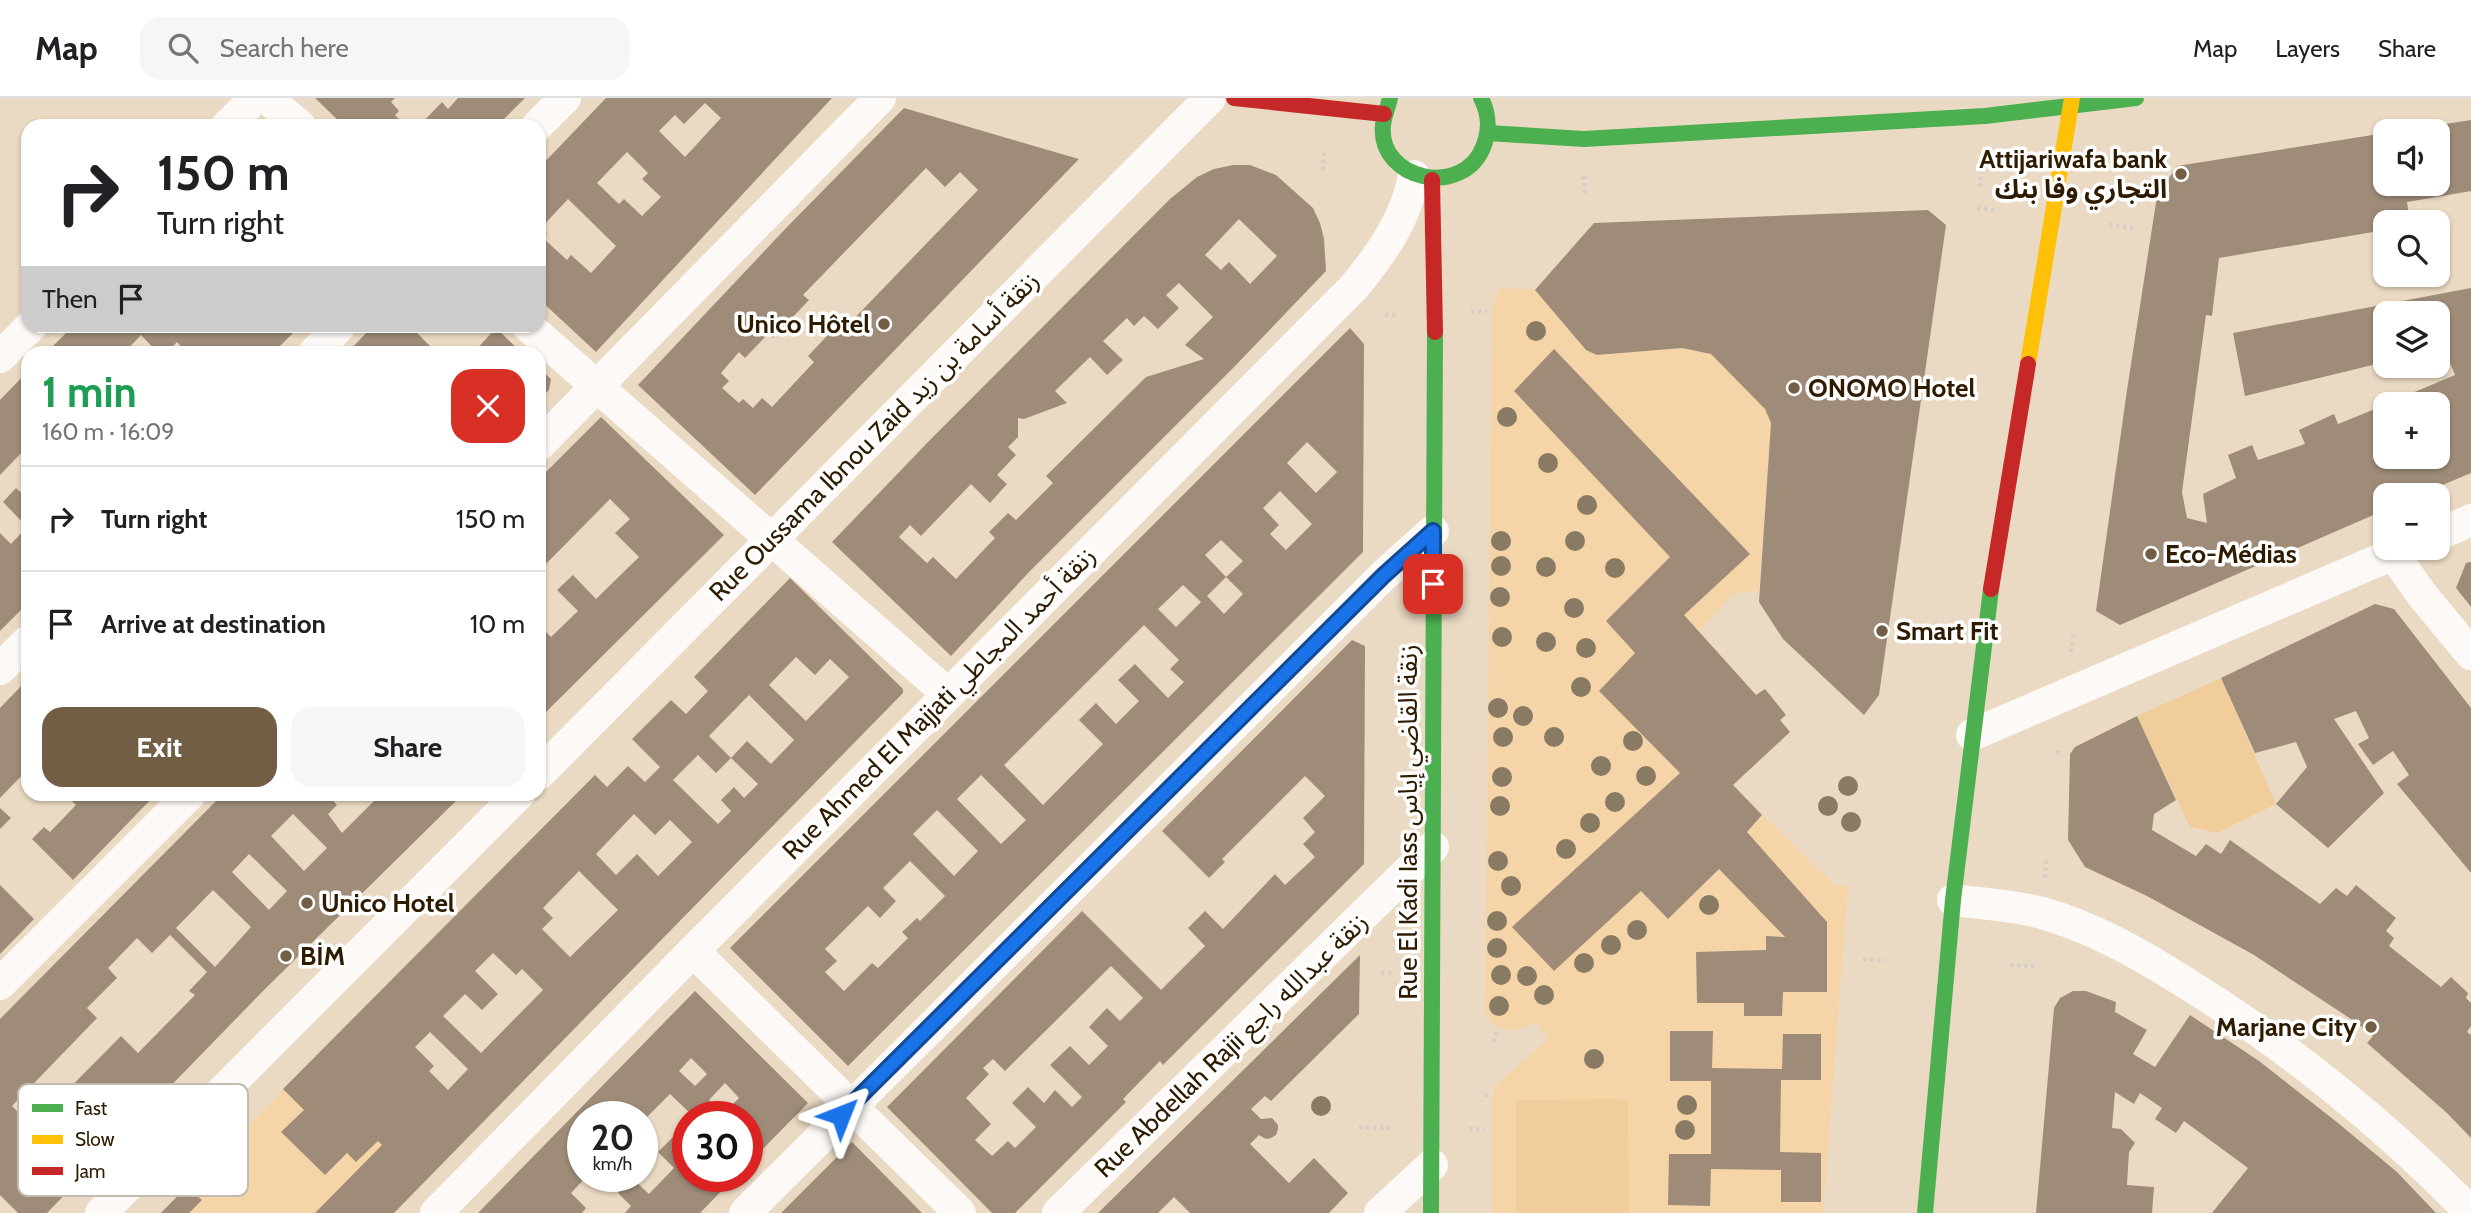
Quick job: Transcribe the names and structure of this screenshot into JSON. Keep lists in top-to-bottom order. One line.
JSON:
{"streets":{"street":["Rue Oussama Ibnou Zaid زنقة أسامة بن زيد","Rue Ahmed El Majjati زنقة أحمد المجاطي","Rue El Kadi Iass زنقة القاضي إياس","Rue Abdellah Rajii زنقة عبدالله راجع"]},"crossings":[["Rue Ahmed El Majjati زنقة أحمد المجاطي","Rue El Kadi Iass زنقة القاضي إياس"],["Rue El Kadi Iass زنقة القاضي إياس","Rue Abdellah Rajii زنقة عبدالله راجع"]],"places":["Attijariwafa bank التجاري وفا بنك","Unico Hôtel","ONOMO Hotel","Eco-Médias","Smart Fit","Unico Hotel","BİM","Marjane City"],"legend":["Fast","Slow","Jam"],"page":{"header":"Map","search":"Search here","nav":["Map","Layers","Share"],"map_buttons":["+","−"],"turn":["150 m","Turn right"],"then":"Then","heading":["1 min","160 m · 16:09"],"list":[{"name":"Turn right","value":"150 m"},{"name":"Arrive at destination","value":"10 m"}],"buttons":["Exit","Share"],"speed":"20 km/h","limit":"30"}}
